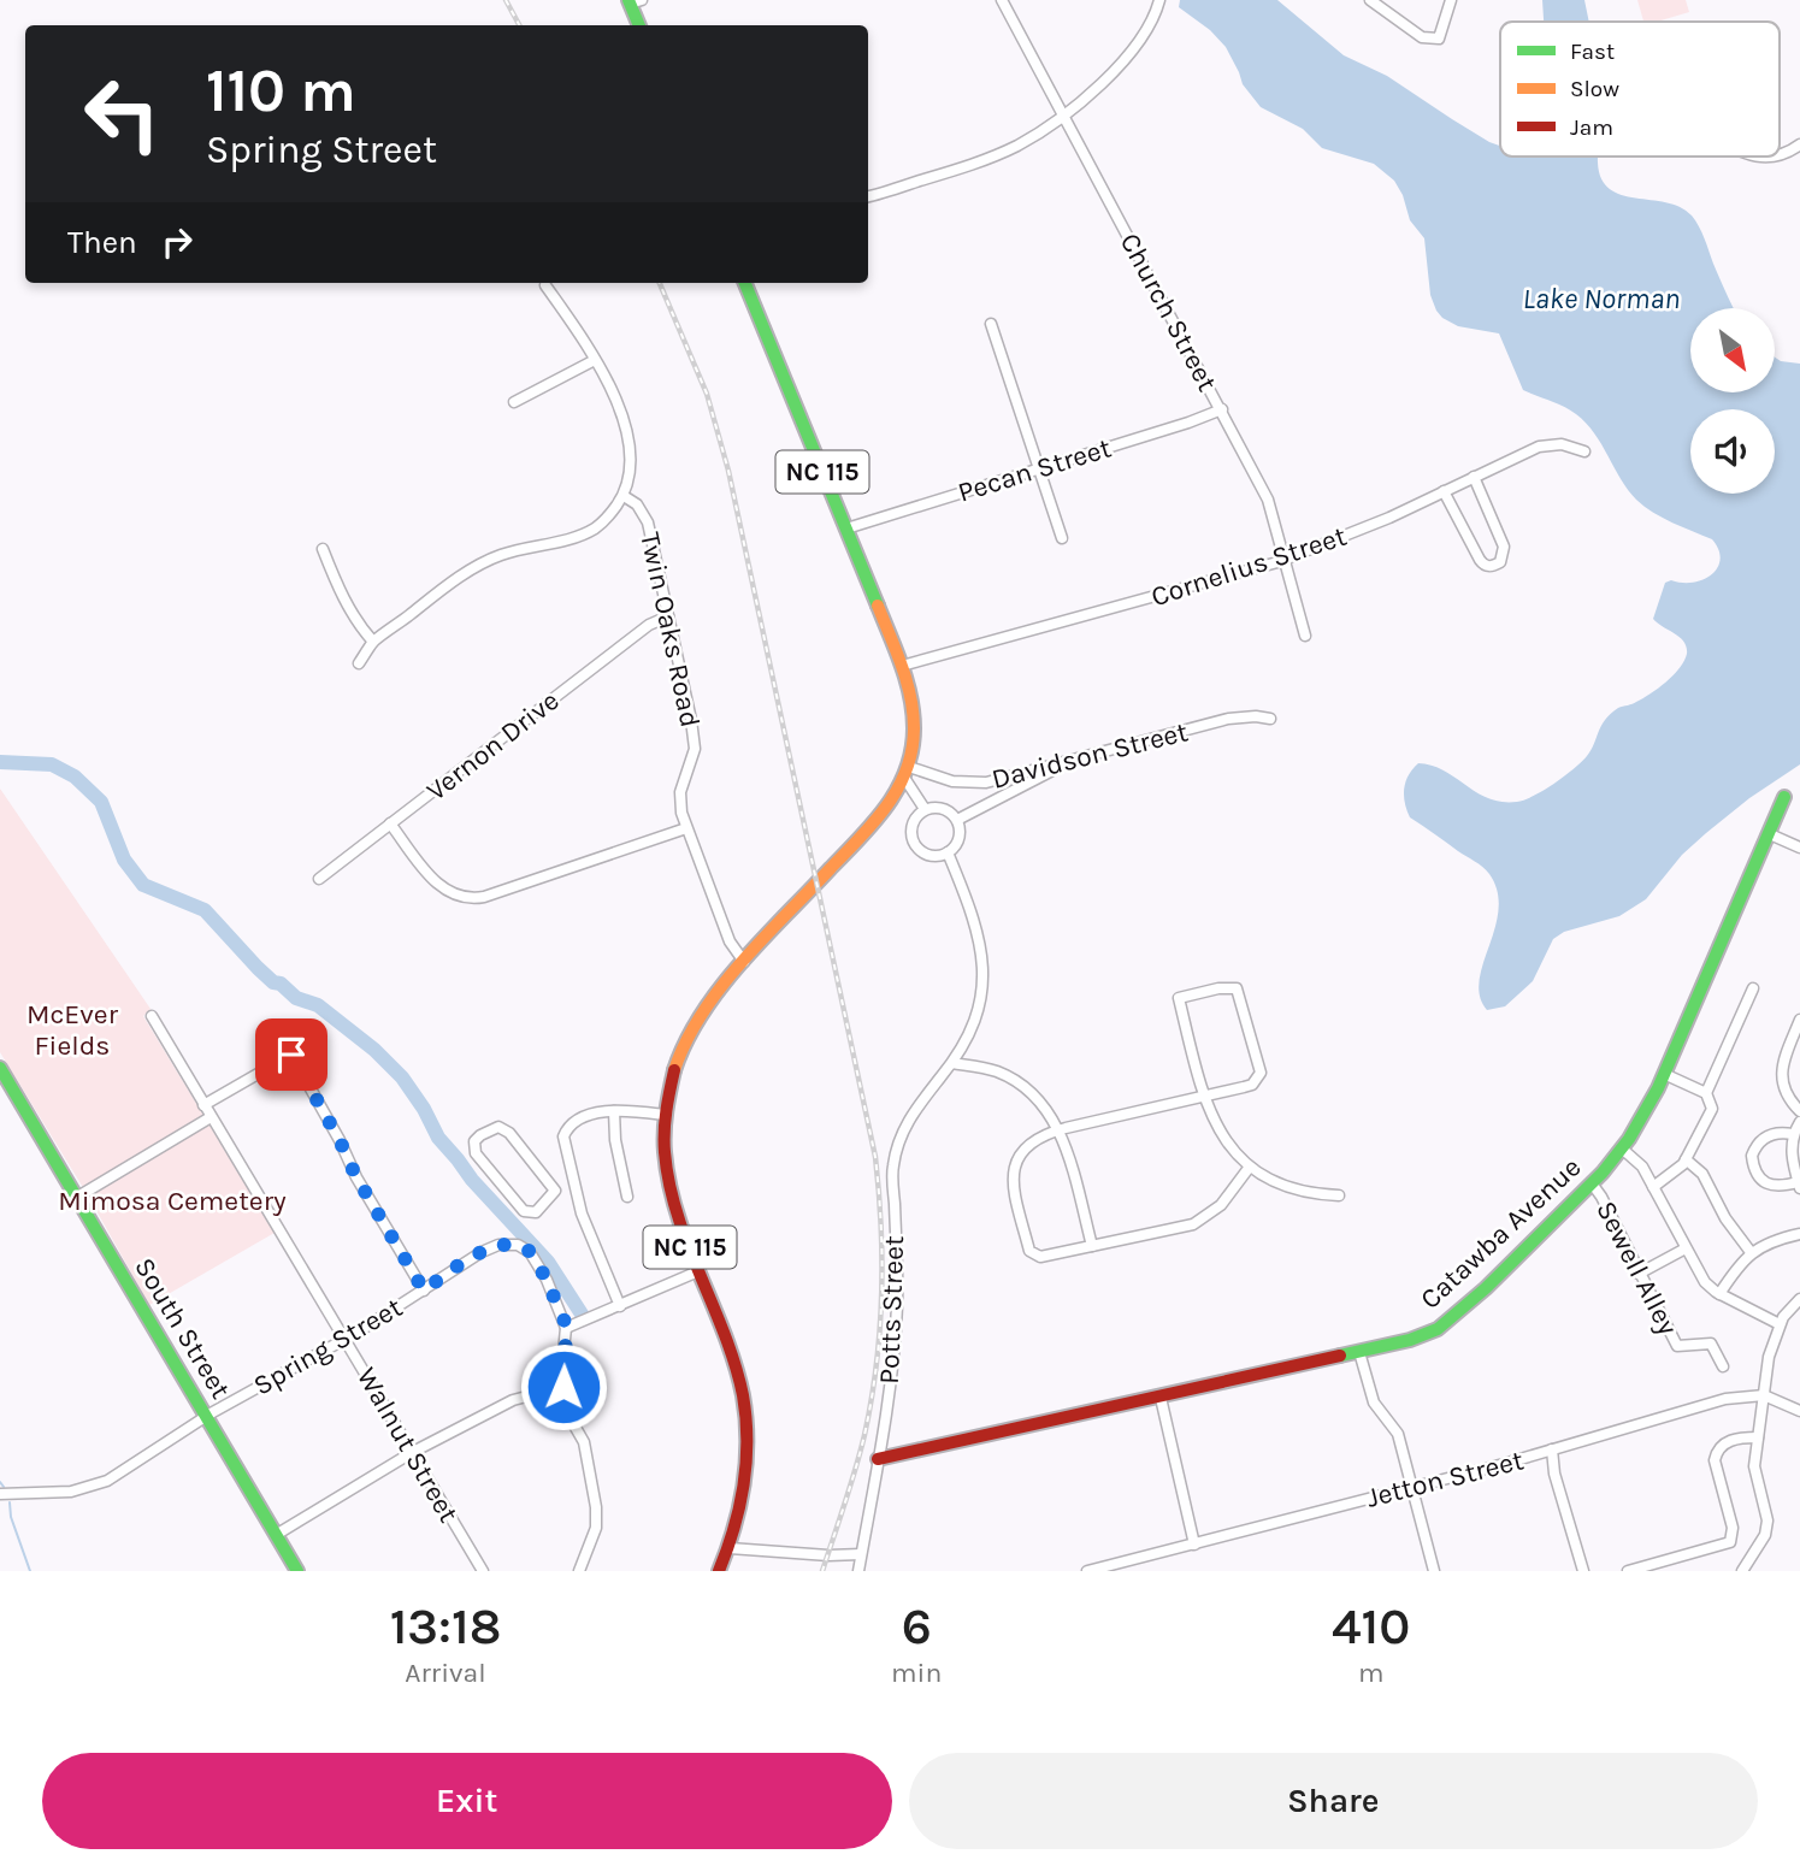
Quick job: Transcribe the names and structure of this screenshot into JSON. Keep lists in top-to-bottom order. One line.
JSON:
{"streets":{"street":["Church Street","Pecan Street","NC 115","Cornelius Street","Twin Oaks Road","Vernon Drive","Davidson Street","Catawba Avenue","Sewell Alley","Potts Street","South Street","Spring Street","Walnut Street","Jetton Street"]},"crossings":[["Church Street","Pecan Street"],["Church Street","Cornelius Street"],["Pecan Street","NC 115"],["NC 115","Cornelius Street"],["NC 115","Twin Oaks Road"],["NC 115","Davidson Street"],["Twin Oaks Road","Vernon Drive"],["Catawba Avenue","Sewell Alley"],["Catawba Avenue","Potts Street"],["South Street","Spring Street"],["Spring Street","Walnut Street"]],"water":["Lake Norman"],"parks":["McEver Fields","Mimosa Cemetery"],"legend":["Fast","Slow","Jam"],"north":"bottom right","page":{"turn":["110 m","Spring Street"],"then":"Then","eta":["13:18","Arrival","6","min","410","m"],"buttons":["Exit","Share"]}}
